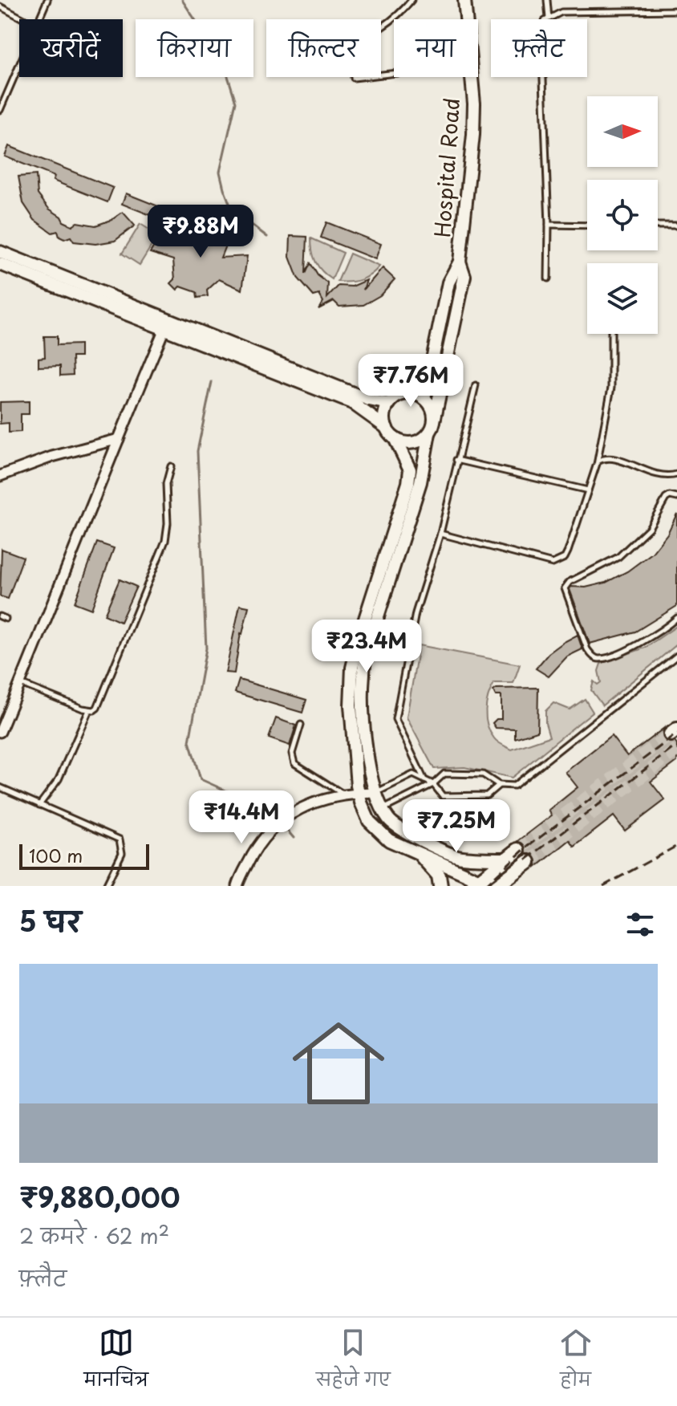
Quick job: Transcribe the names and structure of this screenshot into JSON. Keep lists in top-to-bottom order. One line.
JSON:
{"streets":{"street":["Hospital Road"]},"scale_bar":"100 m","north":"right","page":{"chip":["खरीदें","किराया","फ़िल्टर","नया","फ़्लैट"],"price":["₹9.88M","₹7.76M","₹23.4M","₹14.4M","₹7.25M"],"scale":"100 m","heading":"5 घर","list":[{"name":"₹9,880,000","note":"2 कमरे · 62 m² · फ़्लैट"}],"tabs":["मानचित्र","सहेजे गए","होम"]}}
